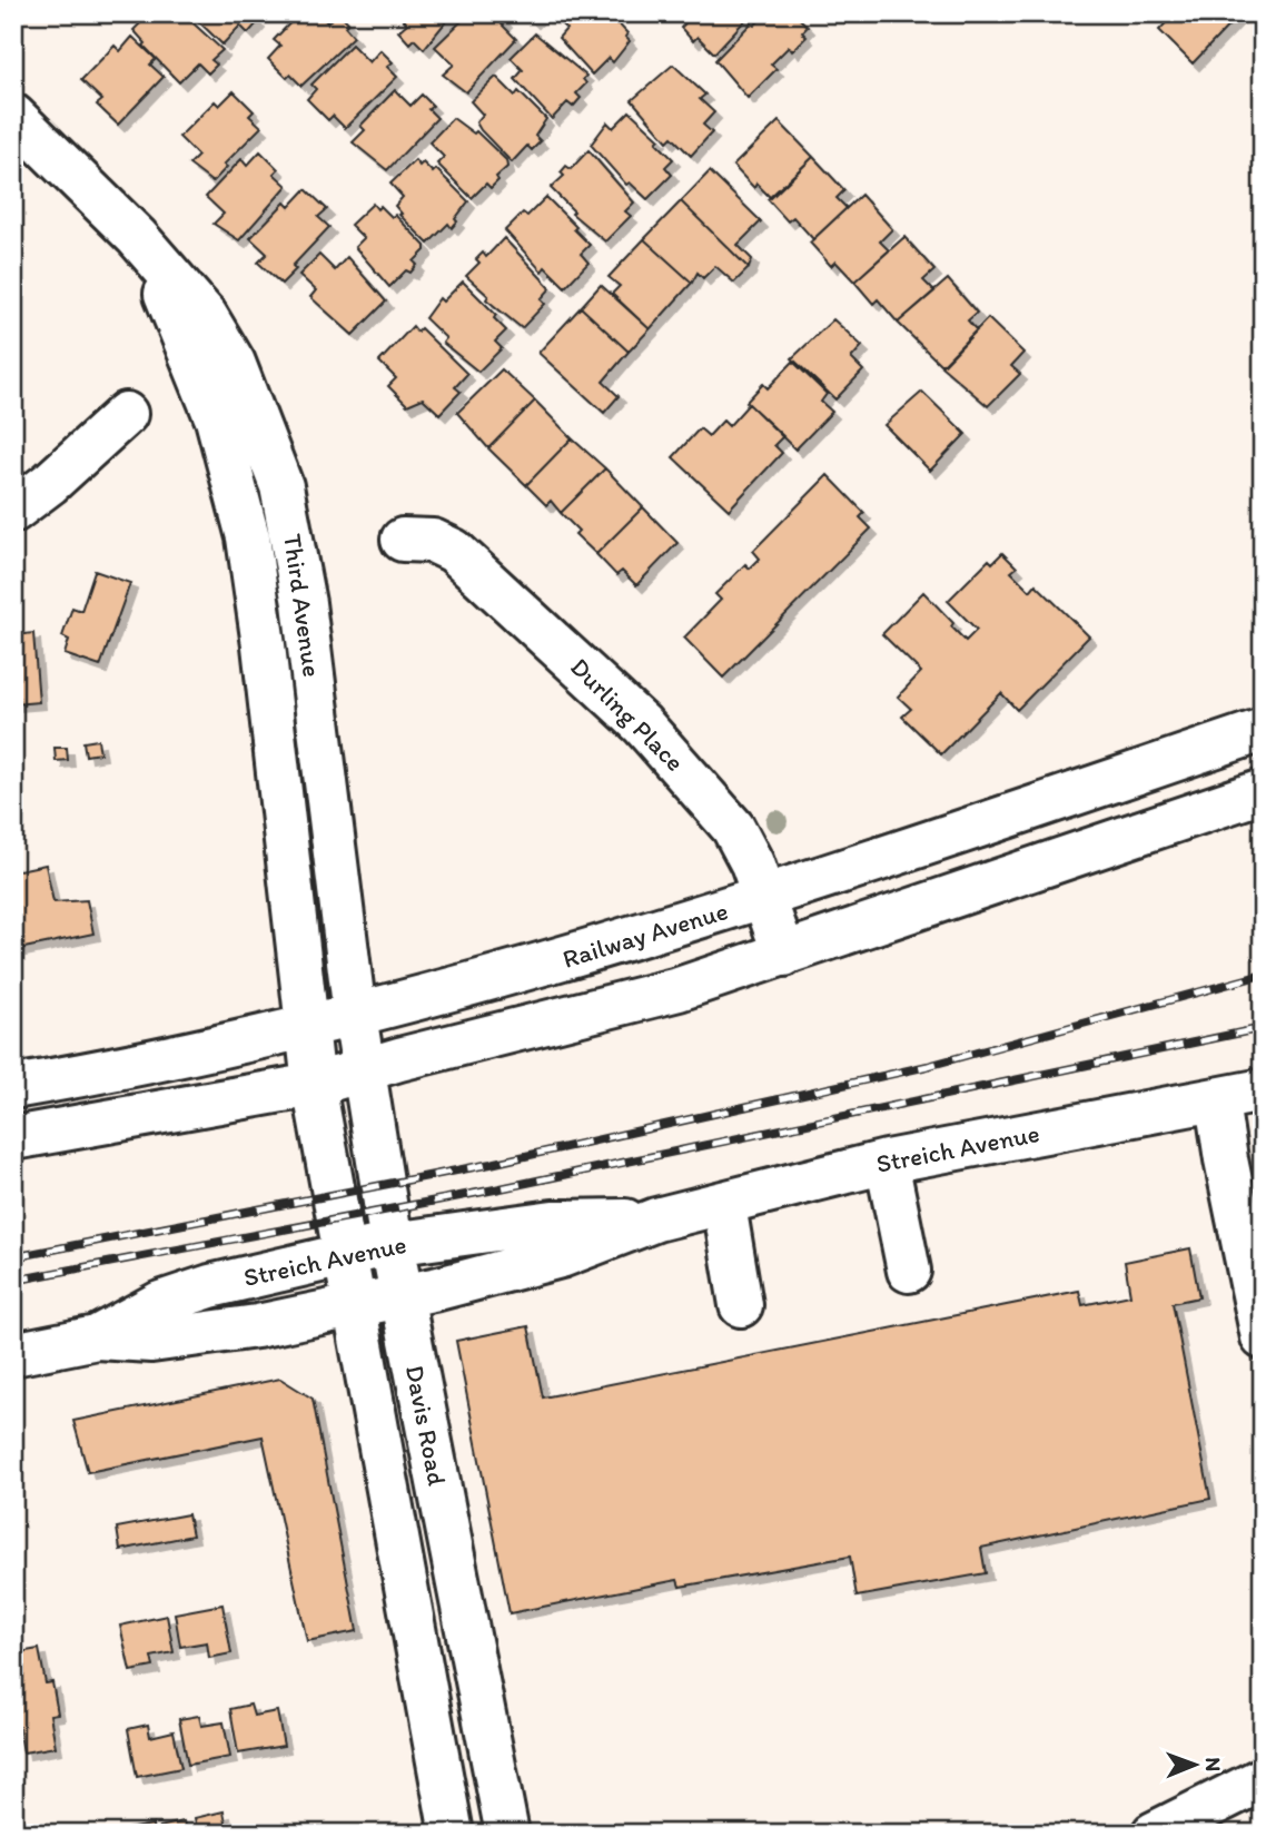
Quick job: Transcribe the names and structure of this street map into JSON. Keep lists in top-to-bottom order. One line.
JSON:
{"streets":{"main road":["Third Avenue","Durling Place","Railway Avenue","Streich Avenue","Davis Road"]},"crossings":[["Third Avenue","Railway Avenue"],["Third Avenue","Davis Road"],["Durling Place","Railway Avenue"],["Railway Avenue","Davis Road"],["Streich Avenue","Davis Road"]],"north":"right"}
